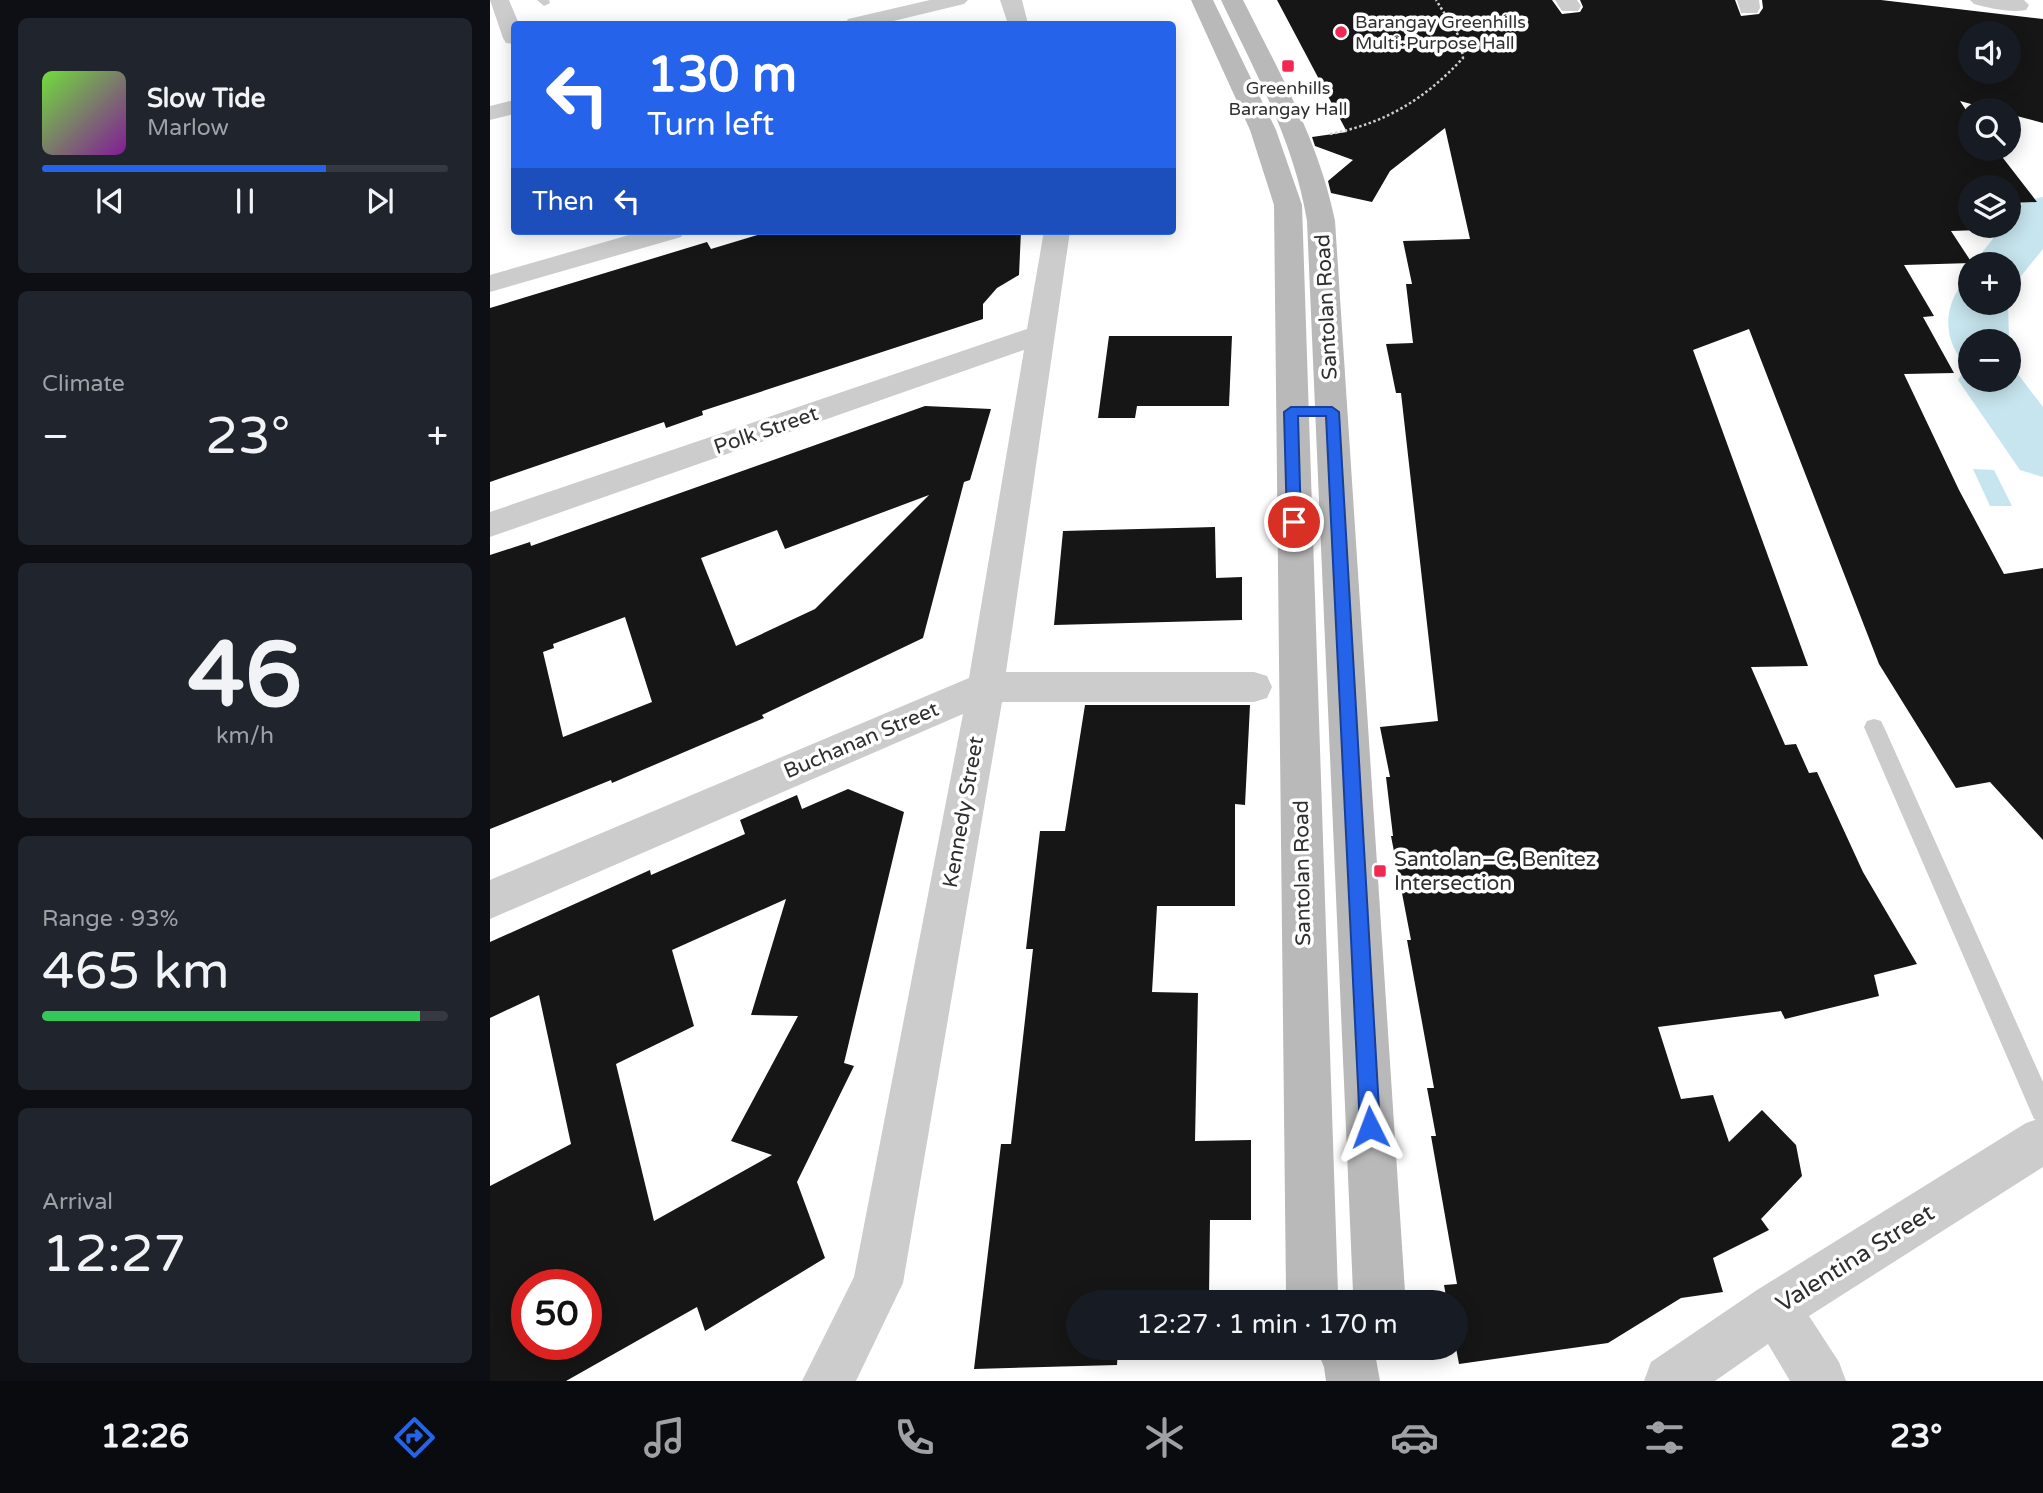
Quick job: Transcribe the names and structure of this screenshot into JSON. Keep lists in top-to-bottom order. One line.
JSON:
{"streets":{"main road":["Santolan Road"],"street":["Polk Street","Buchanan Street","Kennedy Street","Valentina Street"]},"crossings":[["Polk Street","Kennedy Street"],["Buchanan Street","Kennedy Street"]],"places":{"other":["Barangay Greenhills Multi-Purpose Hall"],"transit":["Greenhills Barangay Hall","Santolan–C. Benitez Intersection"]},"page":{"map_buttons":["+","−"],"turn":["130 m","Turn left"],"song":["Slow Tide","Marlow"],"then":"Then","tile":["Climate",["46","km/h"],["Range · 93%","465 km"],["Arrival","12:27"]],"heat":["−","23°","+"],"limit":"50","trip":"12:27 · 1 min · 170 m","tabs":["12:26","23°"]}}
